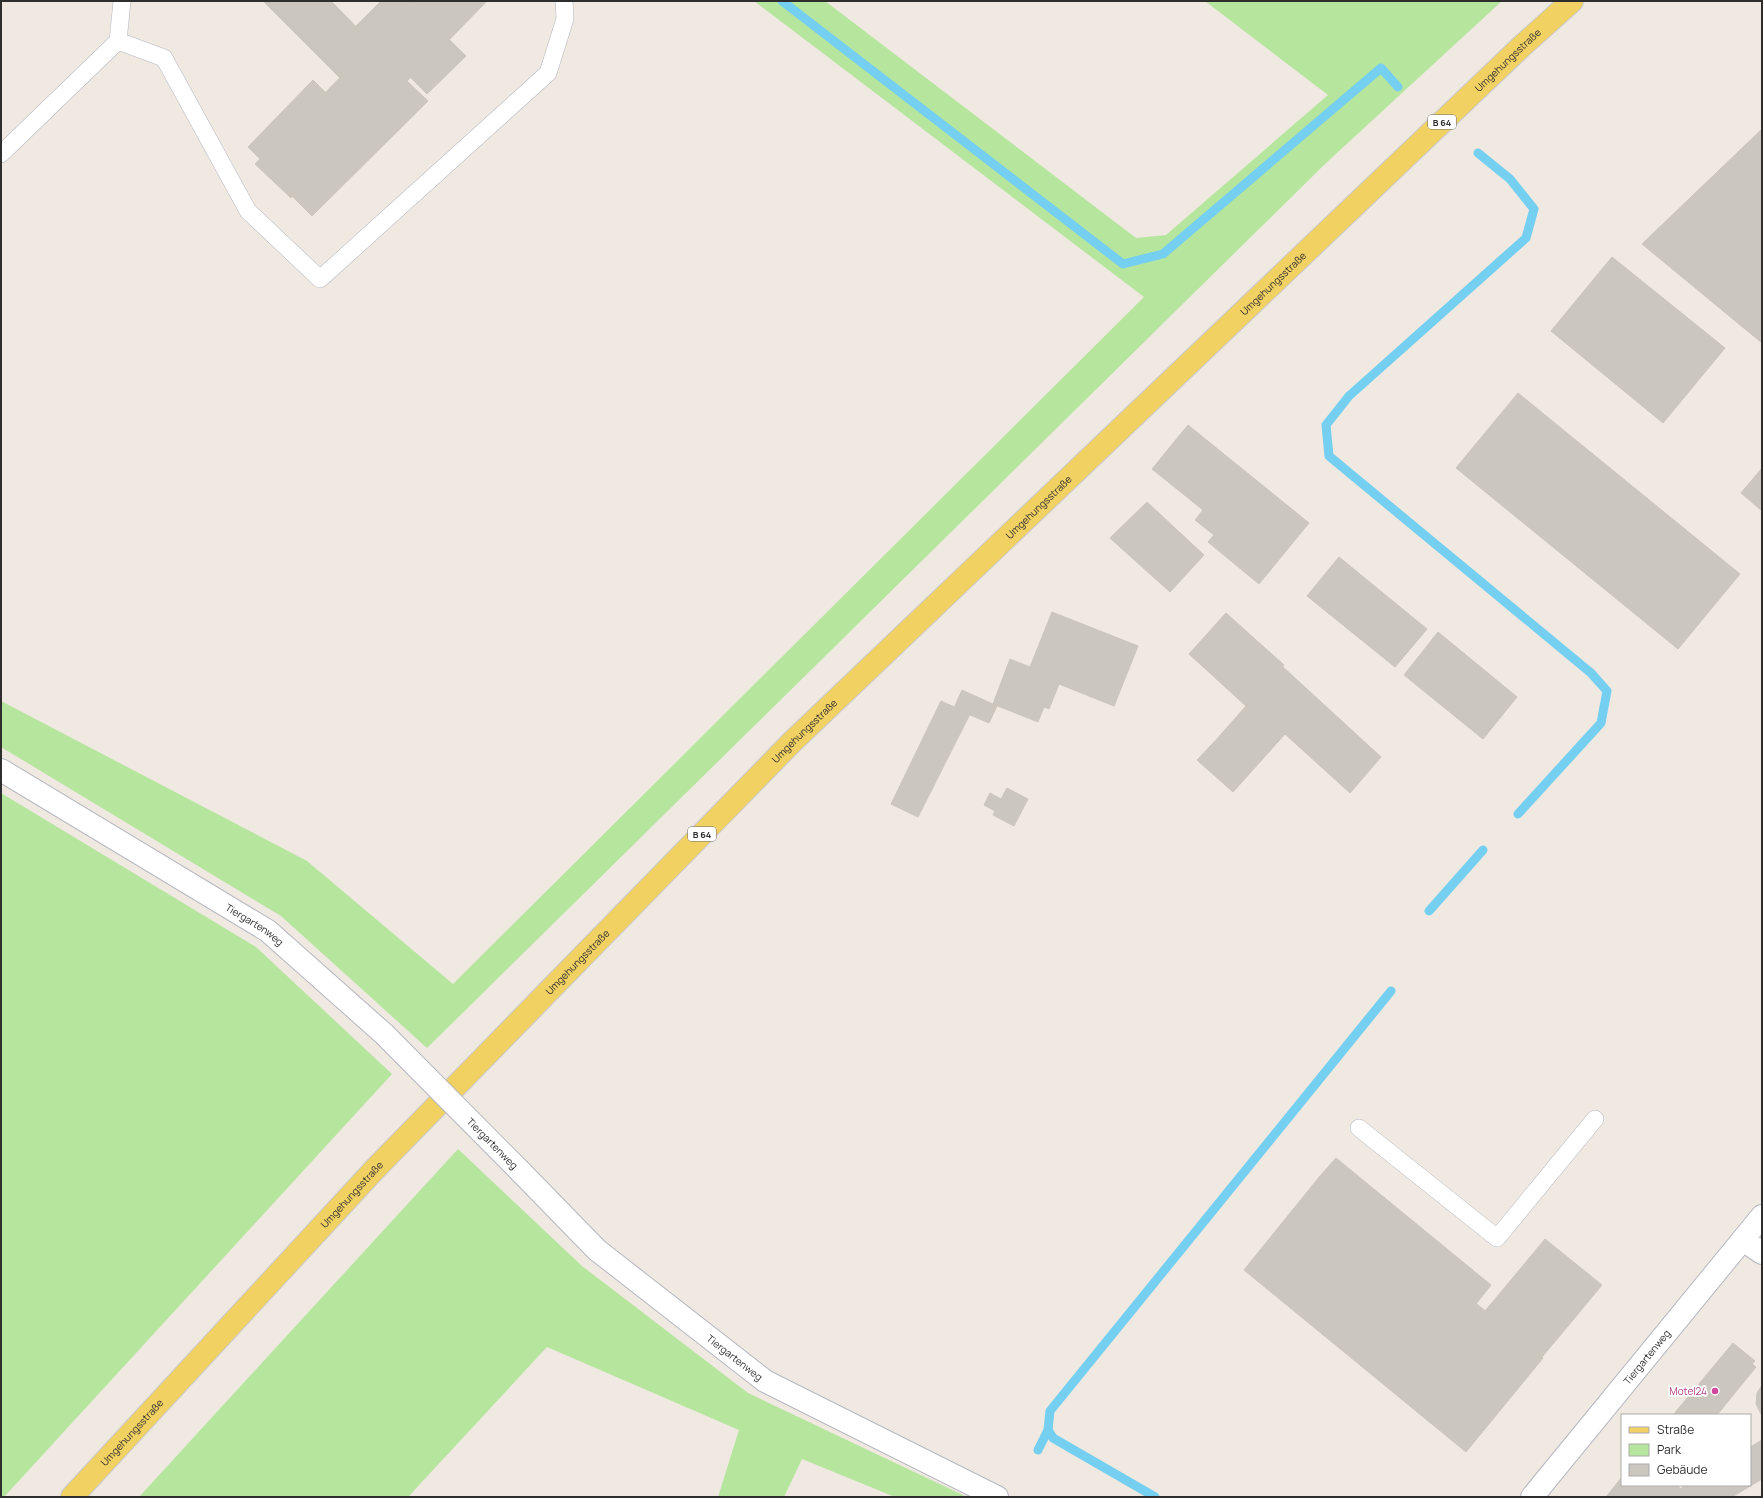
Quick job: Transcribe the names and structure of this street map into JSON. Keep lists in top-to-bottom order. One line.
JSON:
{"streets":{"main road":["Umgehungsstraße","B 64"],"street":["Tiergartenweg"]},"places":["Motel24"],"legend":["Straße","Park","Gebäude"]}
